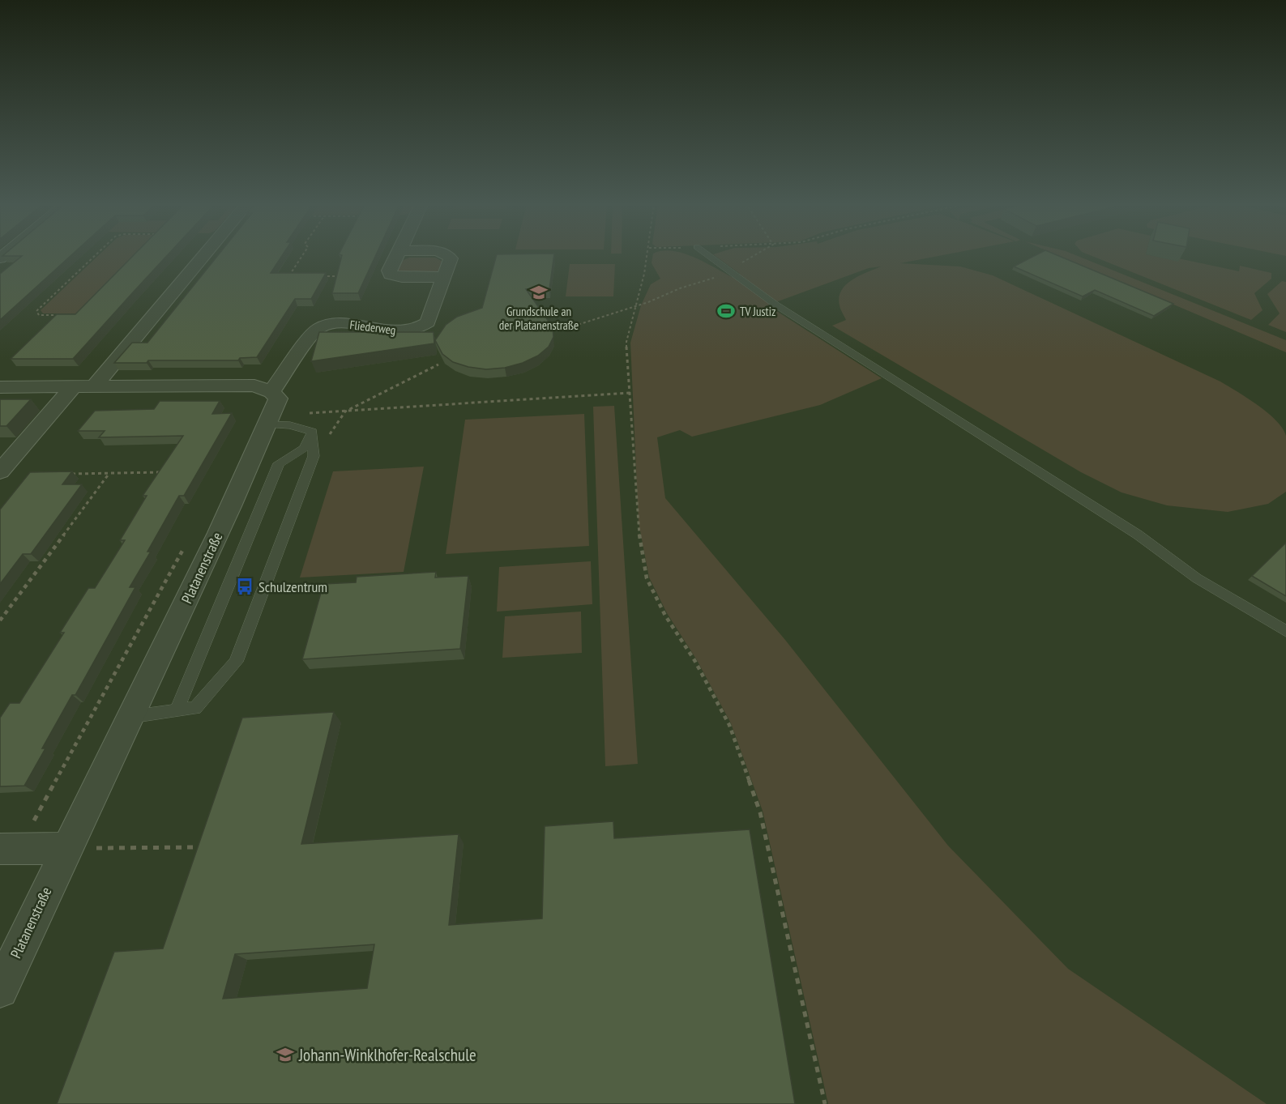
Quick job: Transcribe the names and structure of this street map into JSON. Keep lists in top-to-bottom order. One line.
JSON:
{"streets":{"street":["Fliederweg","Platanenstraße"]},"crossings":[["Fliederweg","Platanenstraße"]],"places":{"school or university":["Grundschule an der Platanenstraße","Johann-Winklhofer-Realschule"],"sports":["TV Justiz"],"bus stop":["Schulzentrum"]}}
